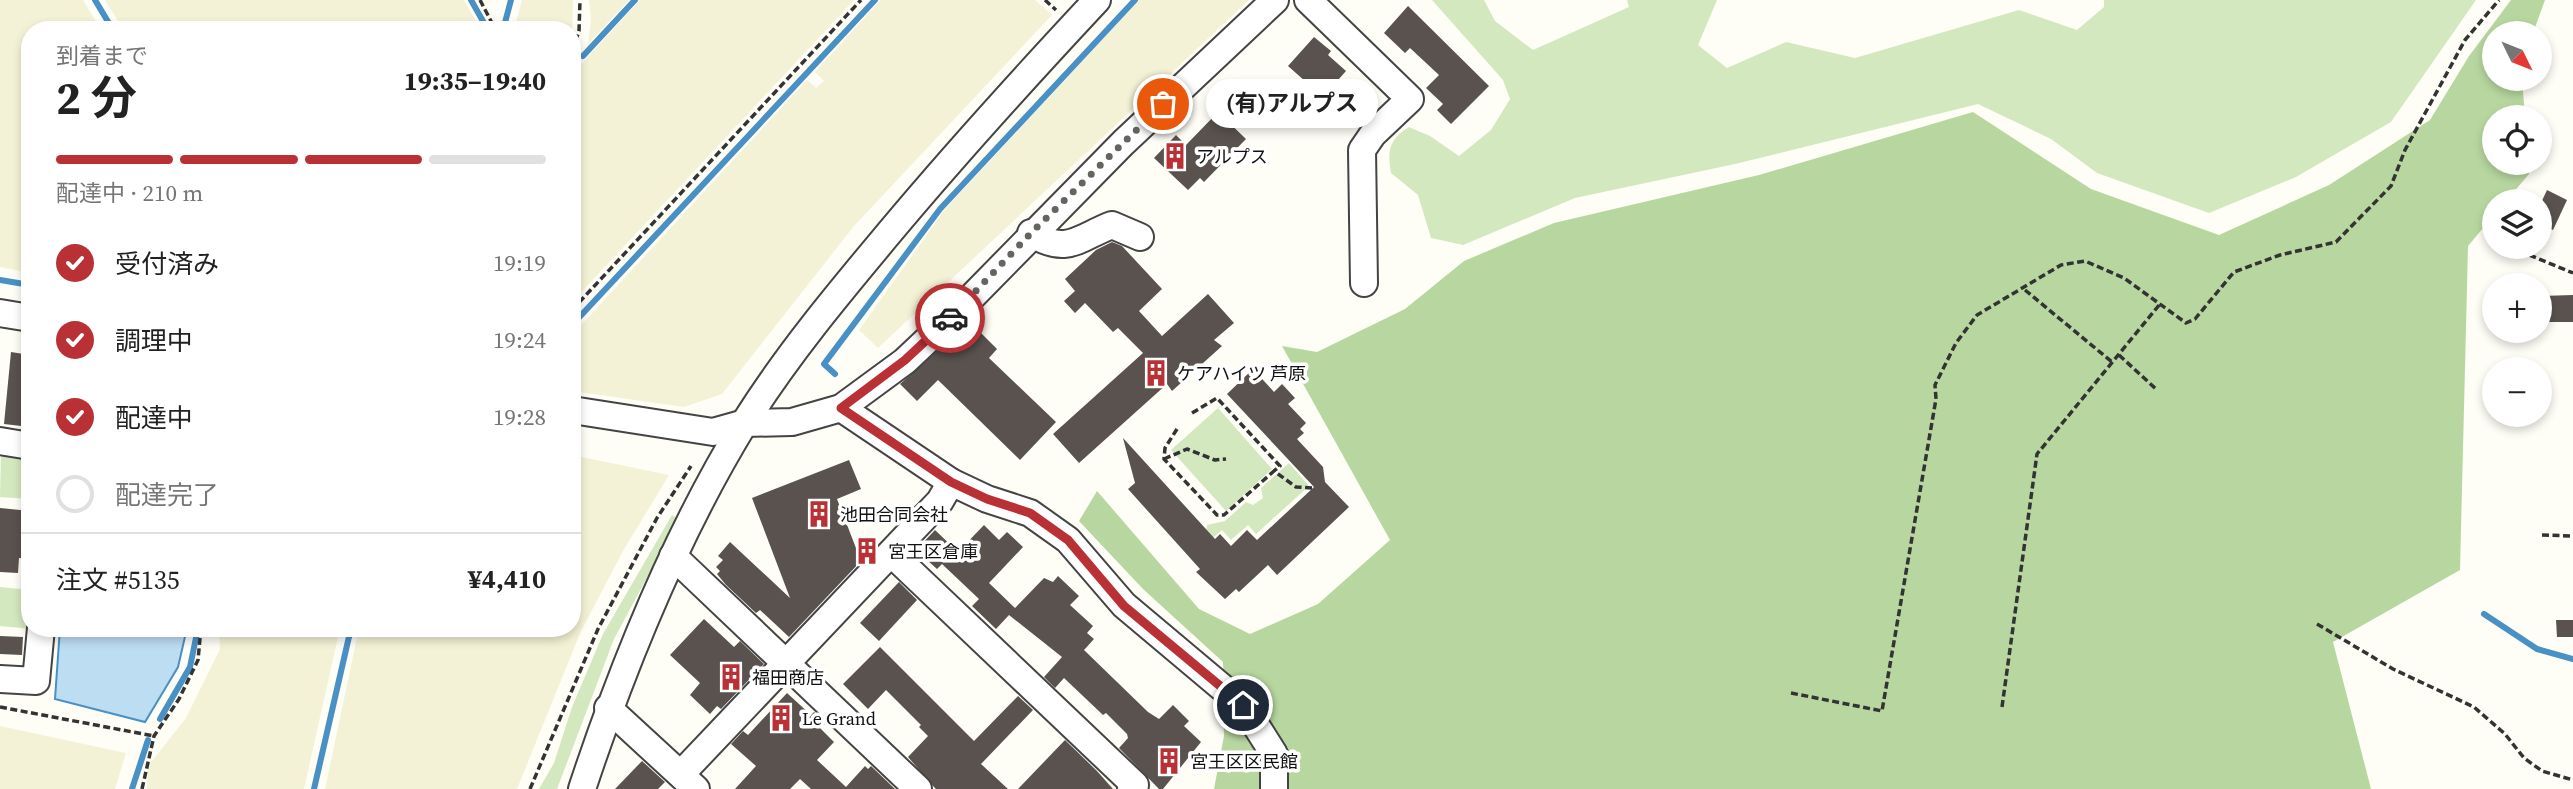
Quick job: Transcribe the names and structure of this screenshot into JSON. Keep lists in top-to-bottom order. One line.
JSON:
{"places":{"other":["(有)アルプス"],"building":["アルプス","ケアハイツ 芦原","池田合同会社","宮王区倉庫","福田商店","Le Grand","宮王区区民館"]},"north":"bottom right","page":{"map_buttons":["+","−"],"heading":["2 分","到着まで","19:35–19:40"],"panel":["注文 #5135","¥4,410"],"bubble":"(有)アルプス","bar":"配達中 · 210 m","list":[["受付済み","19:19"],["調理中","19:24"],["配達中","19:28"],"配達完了"]}}
